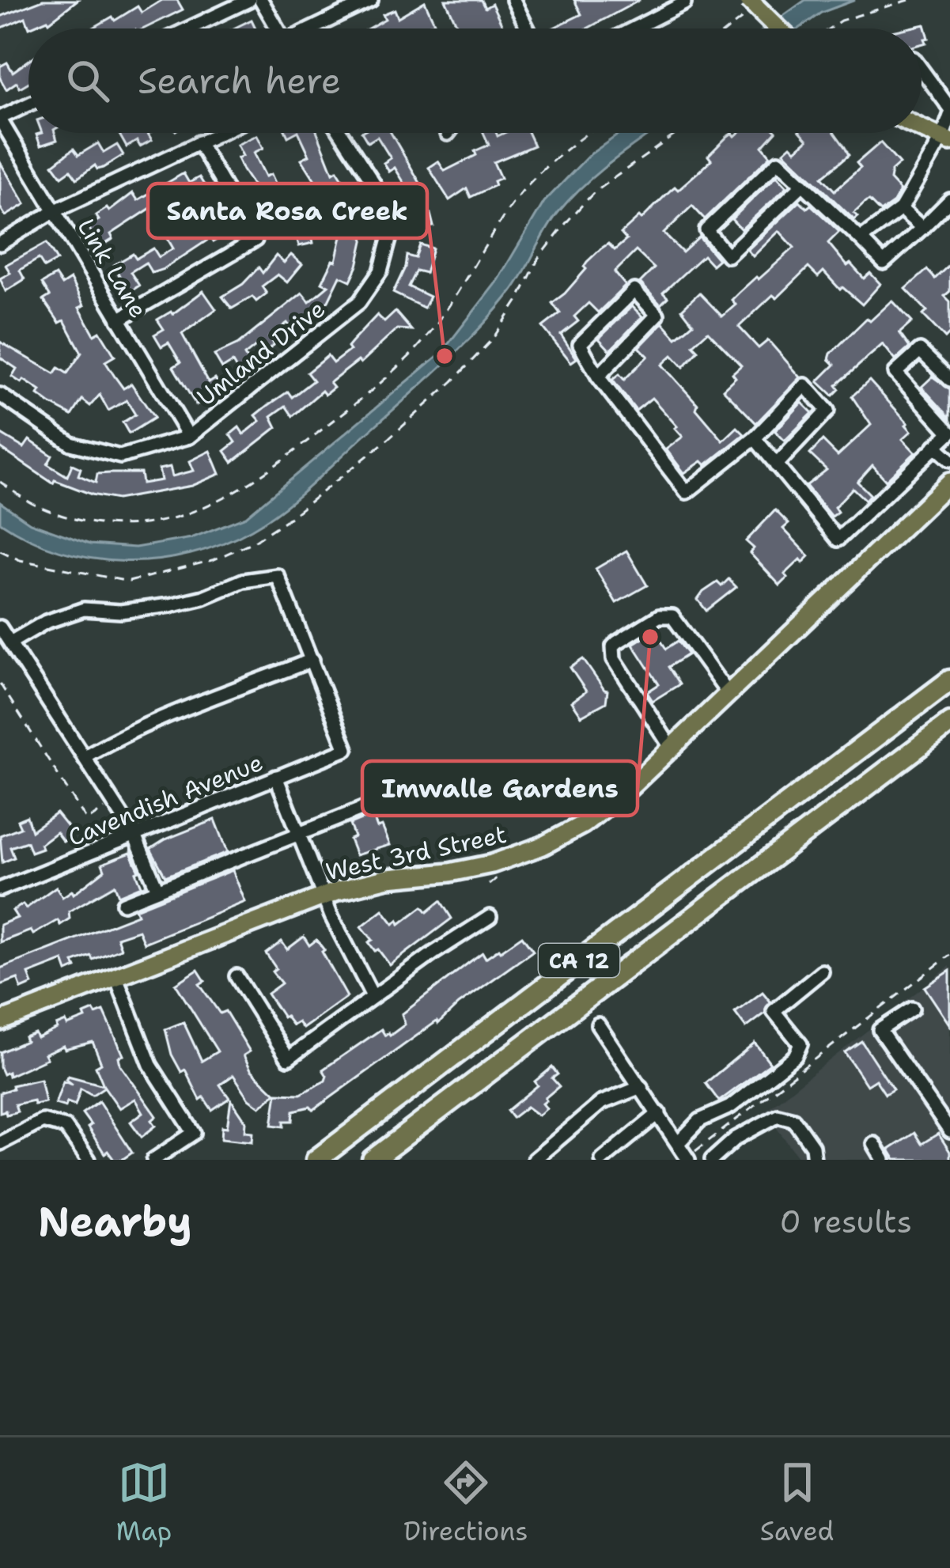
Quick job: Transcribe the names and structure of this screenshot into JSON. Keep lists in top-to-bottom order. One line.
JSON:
{"streets":{"highway":["CA 12"],"main road":["West 3rd Street"],"street":["Link Lane","Umland Drive","Cavendish Avenue"]},"crossings":[["Link Lane","Umland Drive"]],"places":["Santa Rosa Creek","Imwalle Gardens"],"page":{"search":"Search here","heading":["Nearby","0 results"],"nav":["Map","Directions","Saved"]}}
